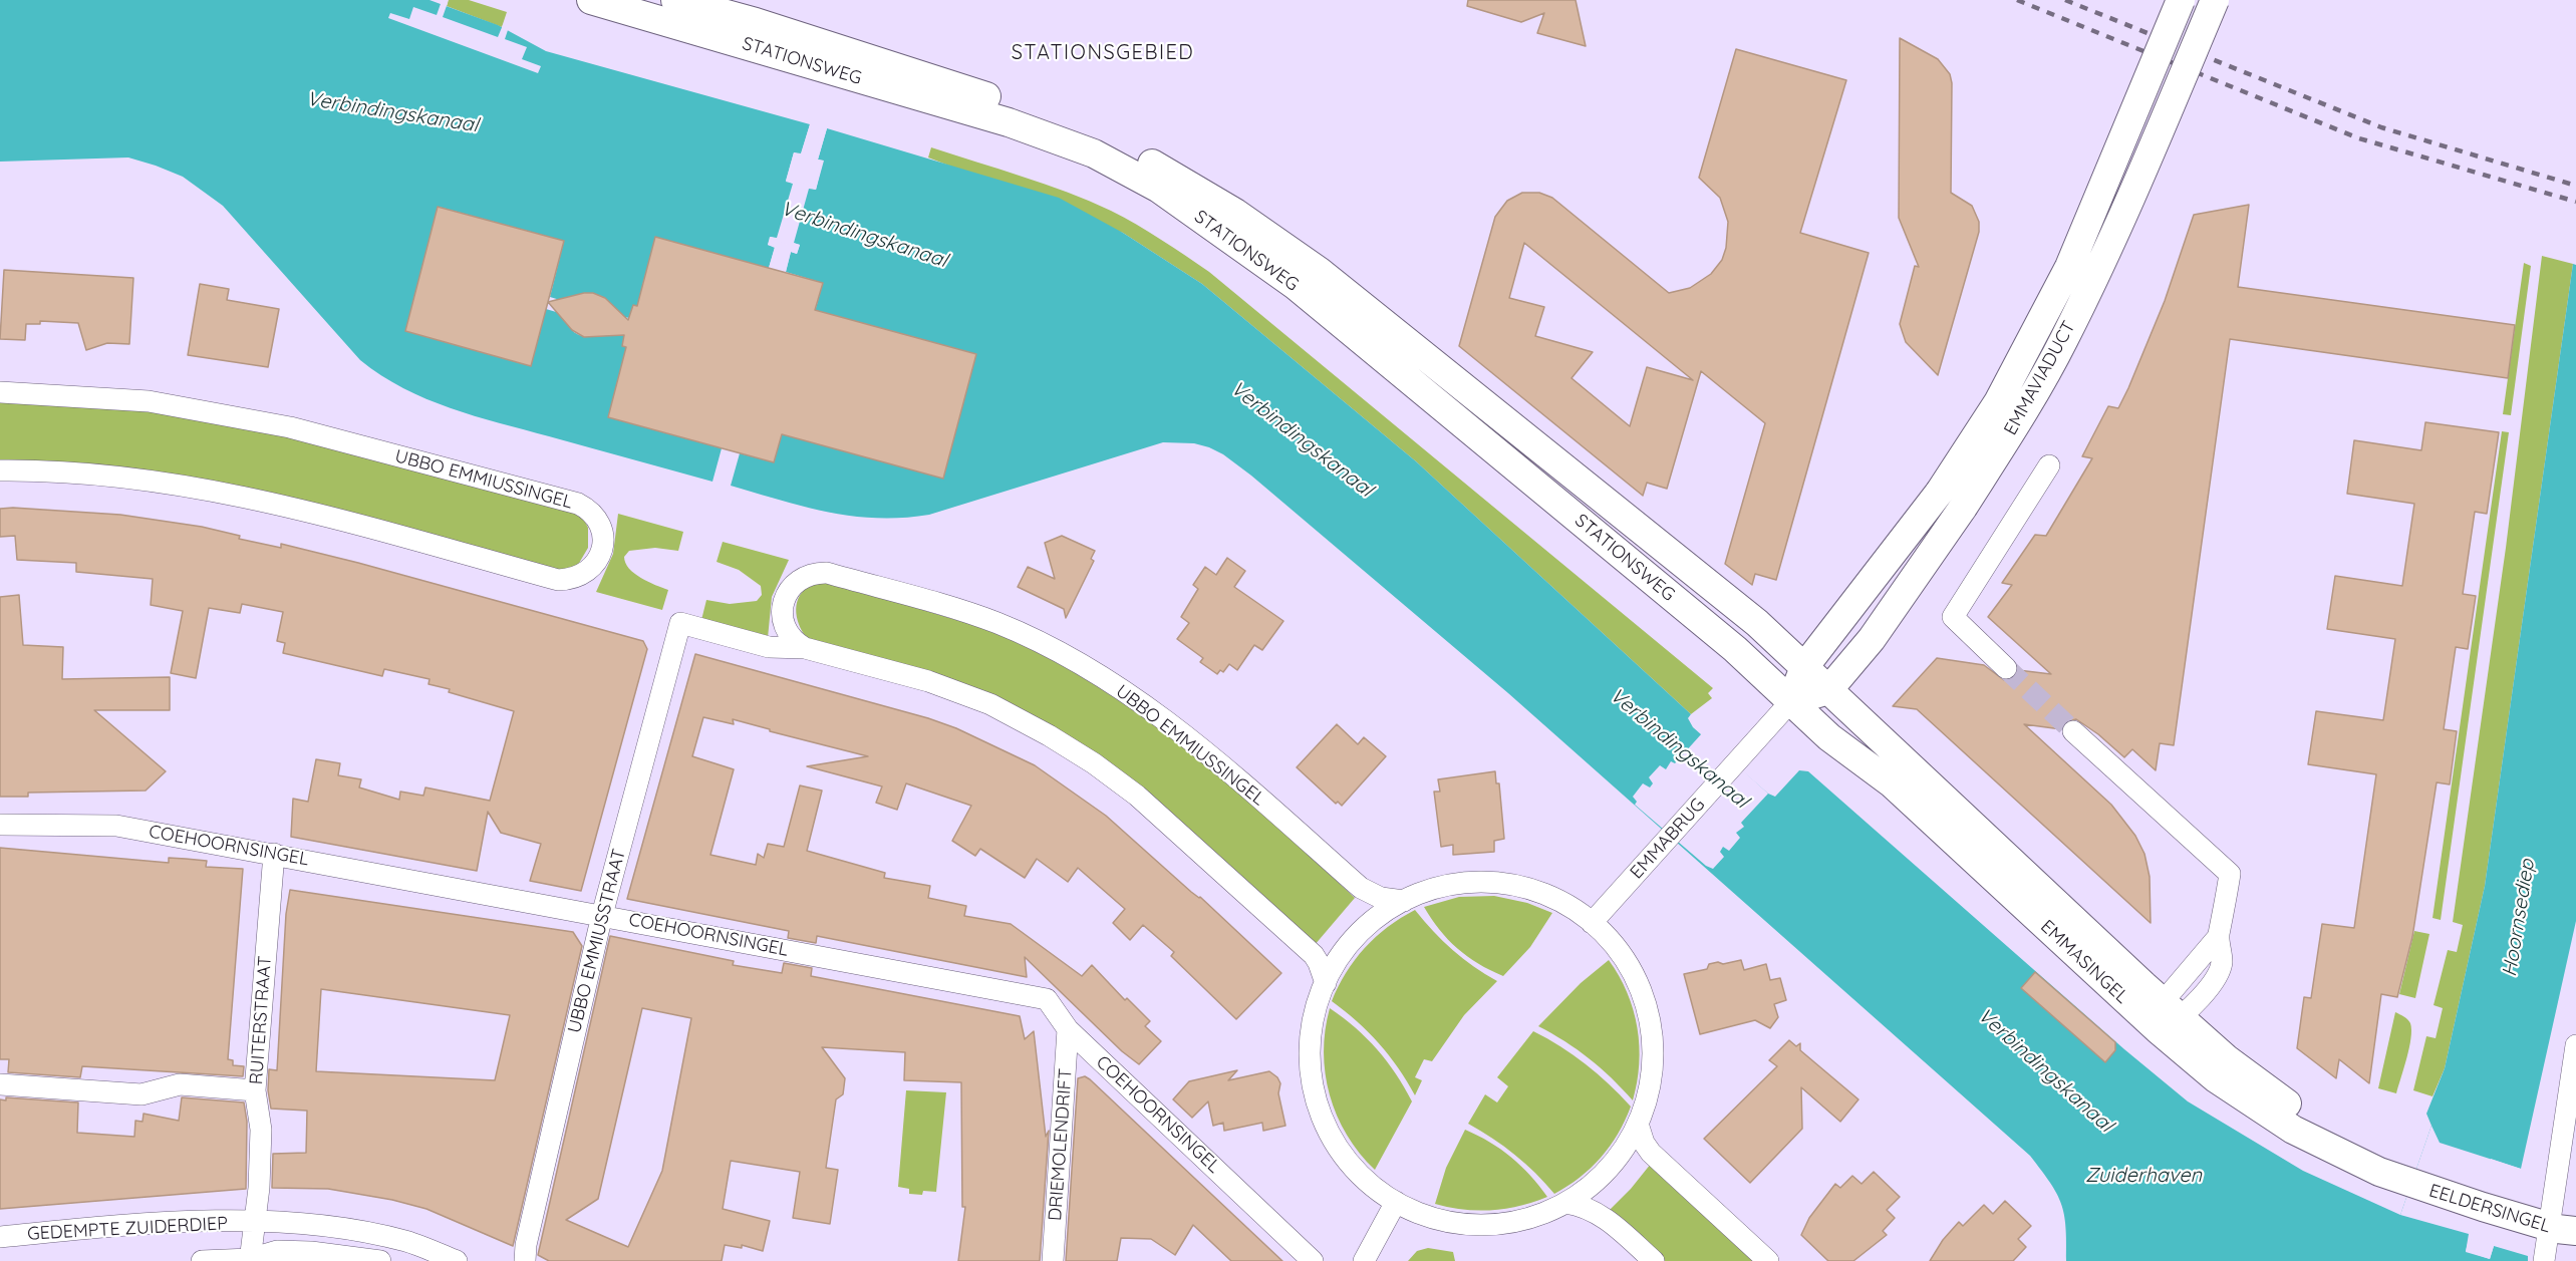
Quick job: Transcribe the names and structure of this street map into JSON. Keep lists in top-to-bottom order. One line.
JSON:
{"streets":{"main road":["STATIONSWEG","EMMAVIADUCT","EMMABRUG","EMMASINGEL","EELDERSINGEL"],"street":["UBBO EMMIUSSINGEL","COEHOORNSINGEL","UBBO EMMIUSSTRAAT","RUITERSTRAAT","DRIEMOLENDRIFT","GEDEMPTE ZUIDERDIEP"]},"crossings":[["STATIONSWEG","EMMAVIADUCT"],["STATIONSWEG","EMMABRUG"],["STATIONSWEG","EMMASINGEL"],["EMMAVIADUCT","EMMABRUG"],["EMMAVIADUCT","EMMASINGEL"],["UBBO EMMIUSSINGEL","UBBO EMMIUSSTRAAT"],["EMMABRUG","EMMASINGEL"],["COEHOORNSINGEL","UBBO EMMIUSSTRAAT"],["COEHOORNSINGEL","RUITERSTRAAT"],["COEHOORNSINGEL","DRIEMOLENDRIFT"],["EMMASINGEL","EELDERSINGEL"],["RUITERSTRAAT","GEDEMPTE ZUIDERDIEP"]],"districts":["STATIONSGEBIED"],"water":["Verbindingskanaal","Hoornsediep","Zuiderhaven"]}
